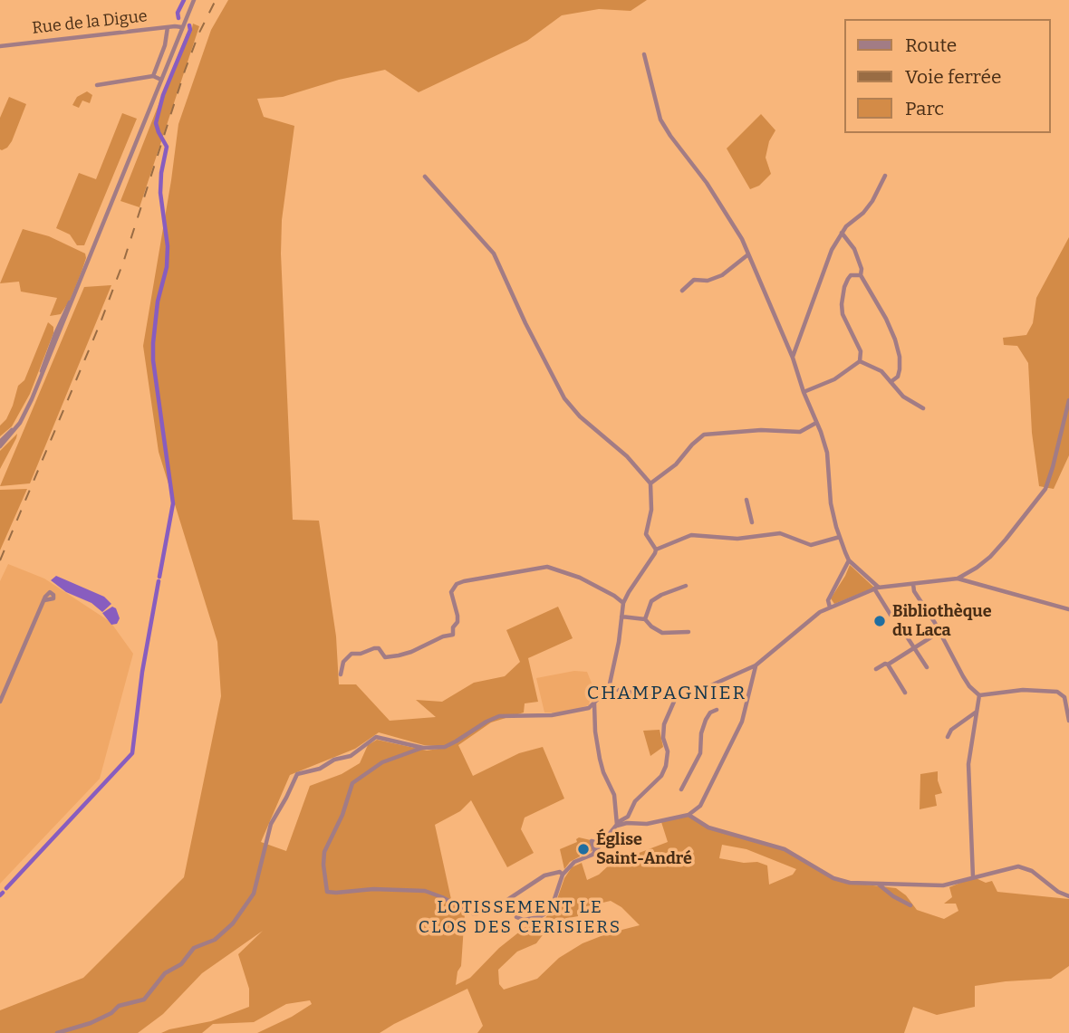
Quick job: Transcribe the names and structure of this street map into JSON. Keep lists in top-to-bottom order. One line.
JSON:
{"streets":{"street":["Rue de la Digue"]},"districts":["CHAMPAGNIER","LOTISSEMENT LE CLOS DES CERISIERS"],"places":["Bibliothèque du Laca","Église Saint-André"],"legend":["Route","Voie ferrée","Parc"]}
